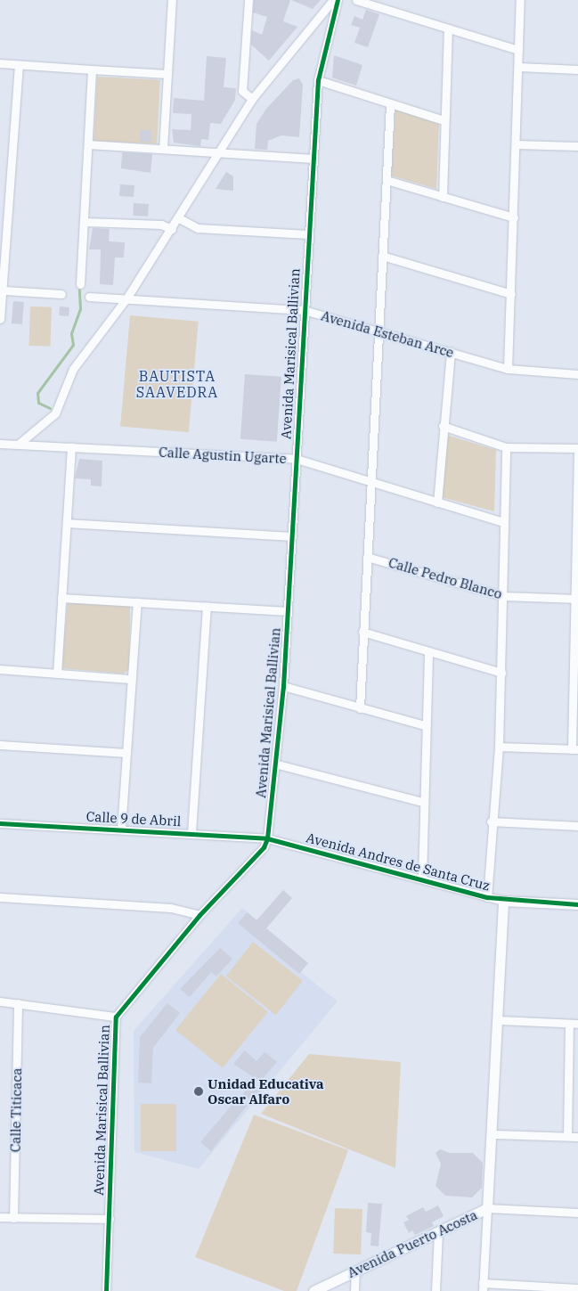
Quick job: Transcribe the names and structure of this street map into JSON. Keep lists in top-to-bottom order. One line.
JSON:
{"streets":{"street":["Avenida Esteban Arce","Avenida Marisical Ballivian","Calle Agustin Ugarte","Calle Pedro Blanco","Calle 9 de Abril","Avenida Andres de Santa Cruz","Calle Titicaca","Avenida Puerto Acosta"]},"crossings":[["Avenida Esteban Arce","Avenida Marisical Ballivian"],["Avenida Marisical Ballivian","Calle Agustin Ugarte"],["Avenida Marisical Ballivian","Calle 9 de Abril"],["Avenida Marisical Ballivian","Avenida Andres de Santa Cruz"],["Calle 9 de Abril","Avenida Andres de Santa Cruz"]],"districts":["BAUTISTA SAAVEDRA"],"places":["Unidad Educativa Oscar Alfaro"]}
